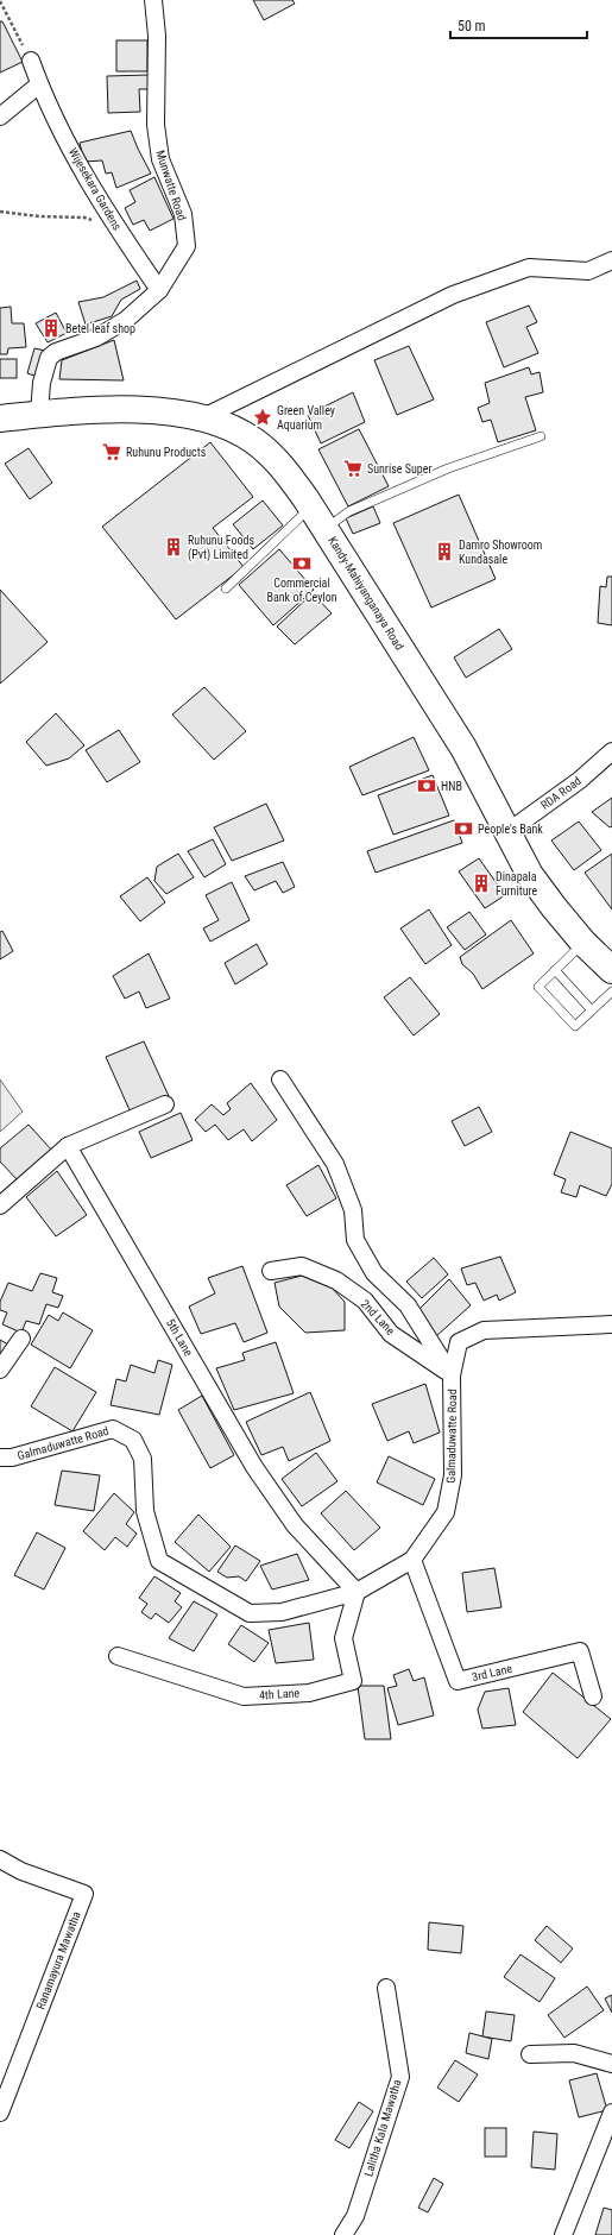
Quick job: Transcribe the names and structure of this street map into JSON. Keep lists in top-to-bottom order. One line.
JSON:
{"streets":{"highway":["Kandy-Mahiyanganaya Road"],"street":["Munwatte Road","Wijesekara Gardens","RDA Road","2nd Lane","5th Lane","Galmaduwatte Road","3rd Lane","4th Lane","Ranamayura Mawatha","Lalitha Kala Mawatha"]},"crossings":[["Munwatte Road","Wijesekara Gardens"],["Munwatte Road","Kandy-Mahiyanganaya Road"],["Kandy-Mahiyanganaya Road","RDA Road"],["2nd Lane","Galmaduwatte Road"],["5th Lane","Galmaduwatte Road"],["5th Lane","4th Lane"],["Galmaduwatte Road","3rd Lane"],["Galmaduwatte Road","4th Lane"]],"places":{"building":["Betel leaf shop","Ruhunu Foods (Pvt) Limited","Damro Showroom Kundasale","Dinapala Furniture"],"place":["Green Valley Aquarium"],"supermarket":["Ruhunu Products","Sunrise Super"],"bank":["Commercial Bank of Ceylon","HNB","People's Bank"]},"scale_bar":"50 m"}
